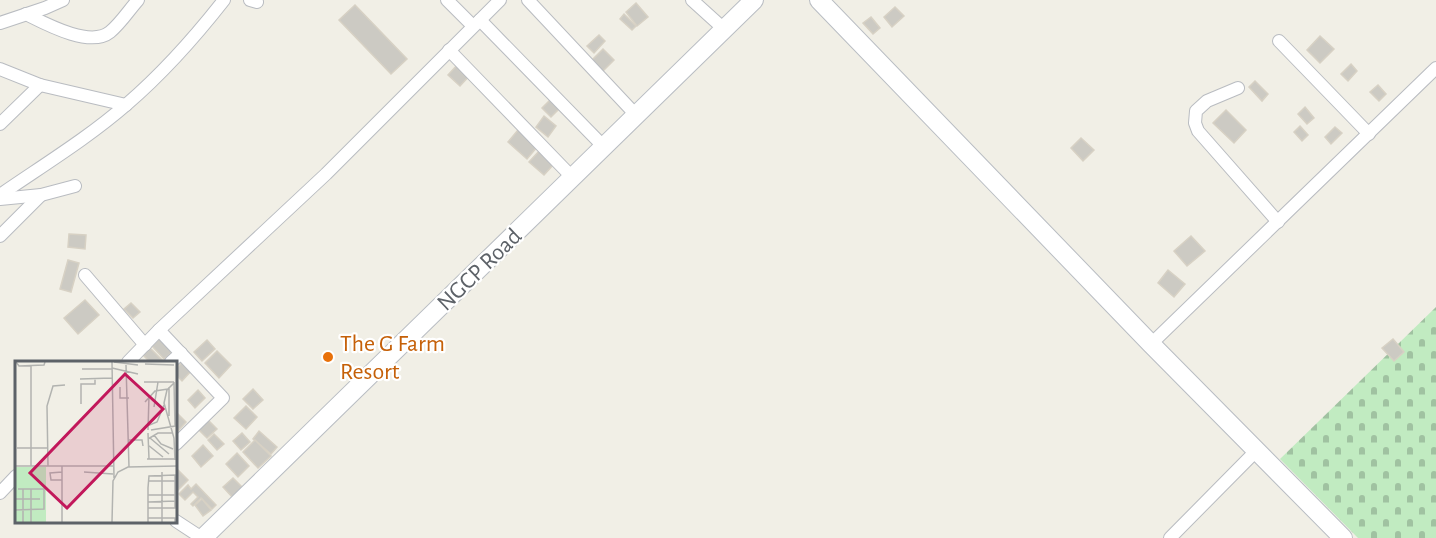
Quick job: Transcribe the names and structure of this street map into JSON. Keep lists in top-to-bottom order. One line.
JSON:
{"streets":{"main road":["NGCP Road"]},"places":["The G Farm Resort"]}
